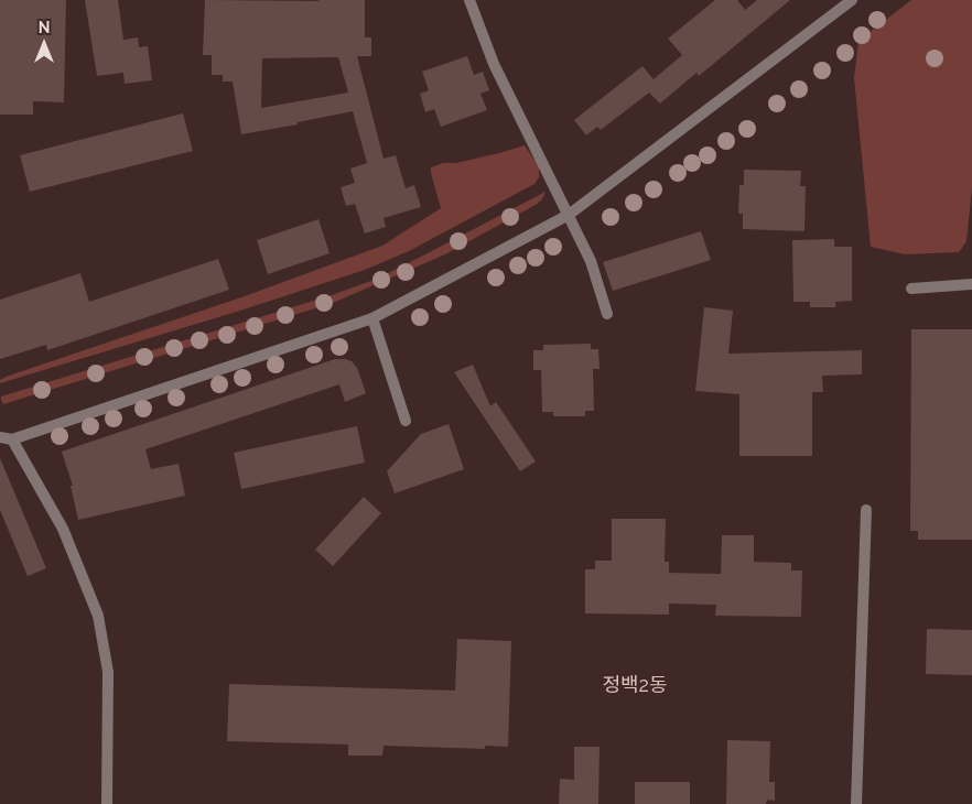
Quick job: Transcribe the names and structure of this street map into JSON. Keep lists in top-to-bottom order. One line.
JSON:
{"districts":["정백2동"],"north":"top"}
